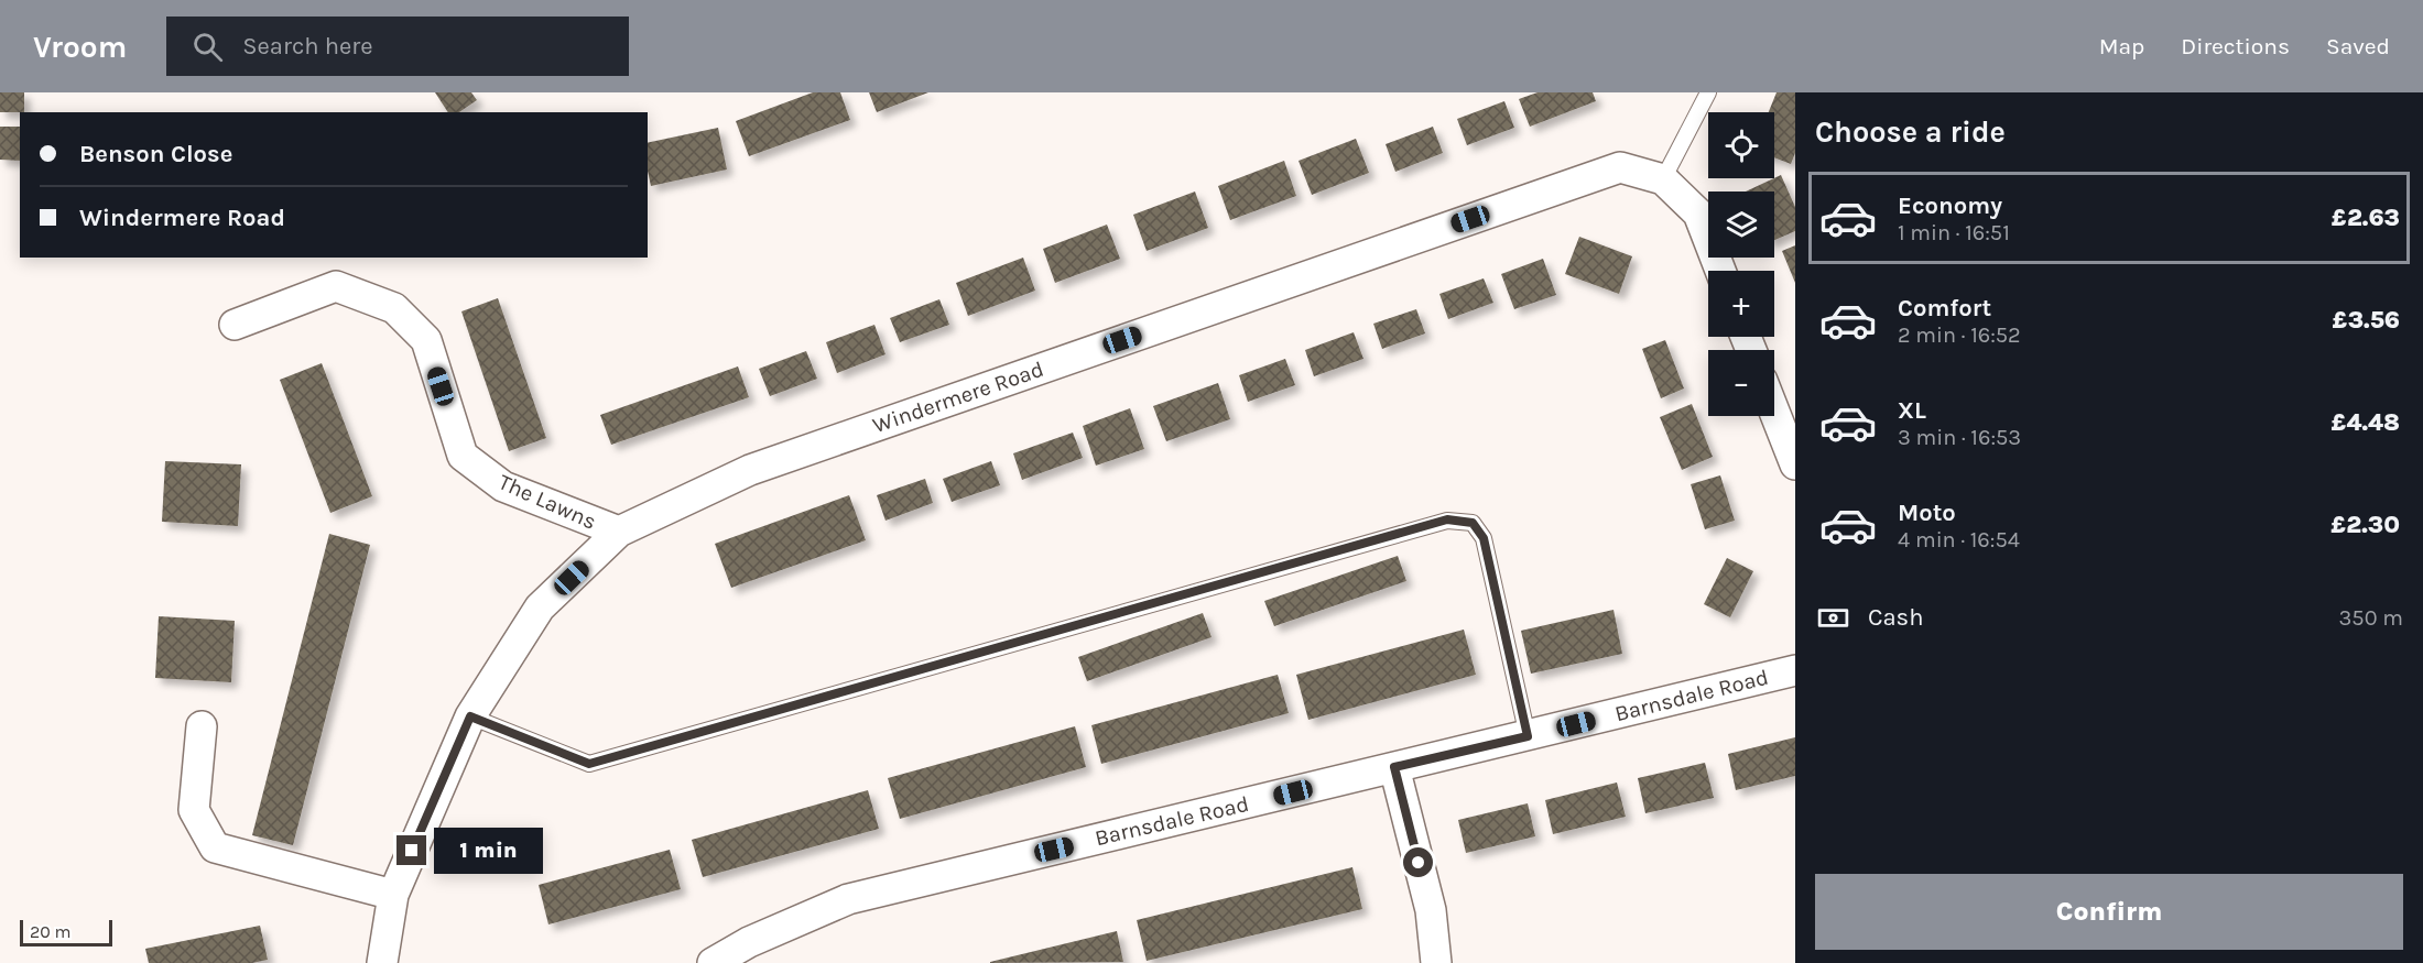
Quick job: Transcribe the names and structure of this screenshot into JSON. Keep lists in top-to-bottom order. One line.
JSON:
{"streets":{"street":["Windermere Road","The Lawns","Barnsdale Road"]},"crossings":[["Windermere Road","The Lawns"]],"scale_bar":"20 m","page":{"header":"Vroom","search":"Search here","nav":["Map","Directions","Saved"],"heading":"Choose a ride","map_buttons":["+","−"],"banner":["Benson Close","Windermere Road"],"list":[{"name":"Economy","note":"1 min · 16:51","value":"£2.63"},{"name":"Comfort","note":"2 min · 16:52","value":"£3.56"},{"name":"XL","note":"3 min · 16:53","value":"£4.48"},{"name":"Moto","note":"4 min · 16:54","value":"£2.30"}],"pay":["Cash","350 m"],"bubble":"1 min","buttons":"Confirm","scale":"20 m"}}
